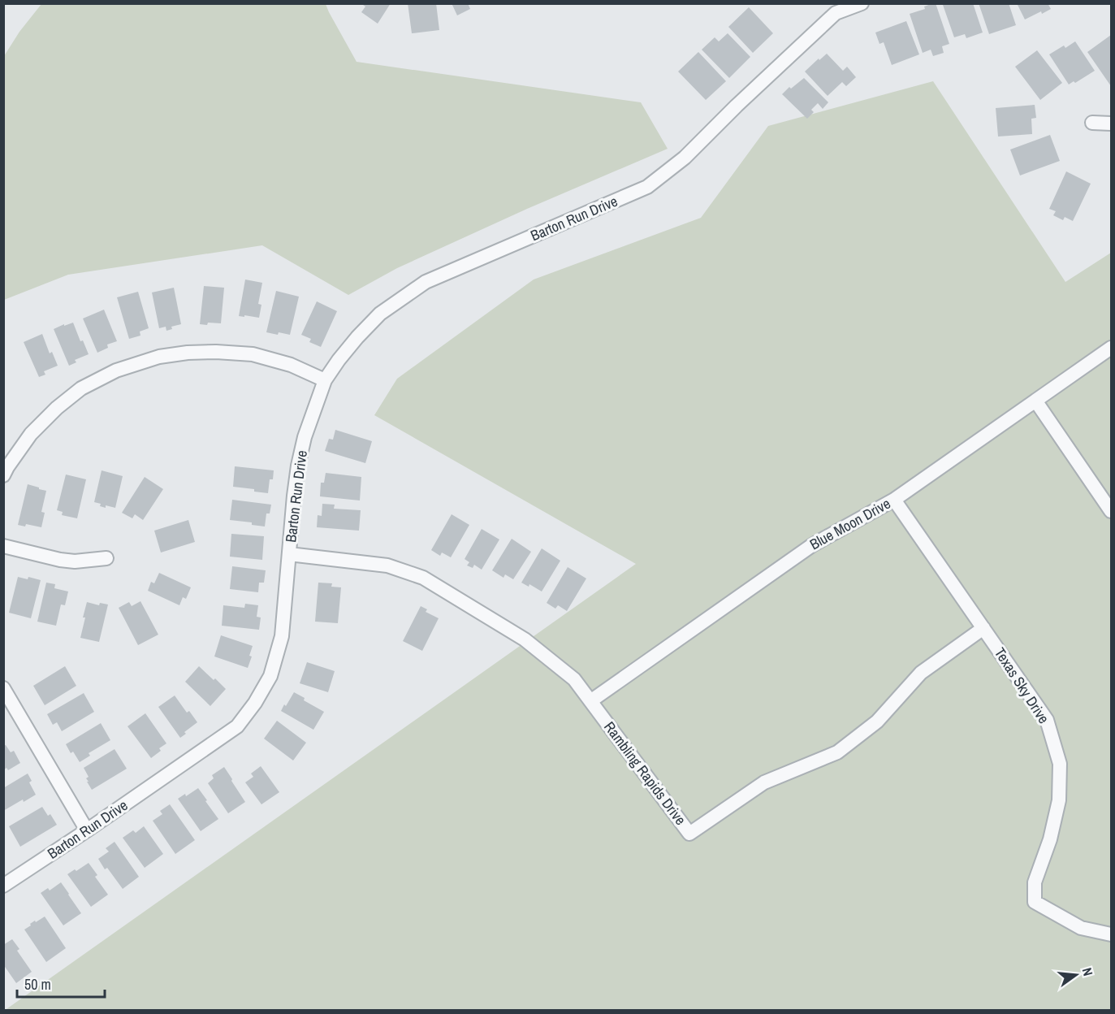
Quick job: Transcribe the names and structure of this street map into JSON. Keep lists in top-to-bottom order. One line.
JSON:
{"streets":{"street":["Barton Run Drive","Blue Moon Drive","Texas Sky Drive","Rambling Rapids Drive"]},"crossings":[["Barton Run Drive","Rambling Rapids Drive"],["Blue Moon Drive","Texas Sky Drive"],["Blue Moon Drive","Rambling Rapids Drive"],["Texas Sky Drive","Rambling Rapids Drive"]],"scale_bar":"50 m","north":"right"}
